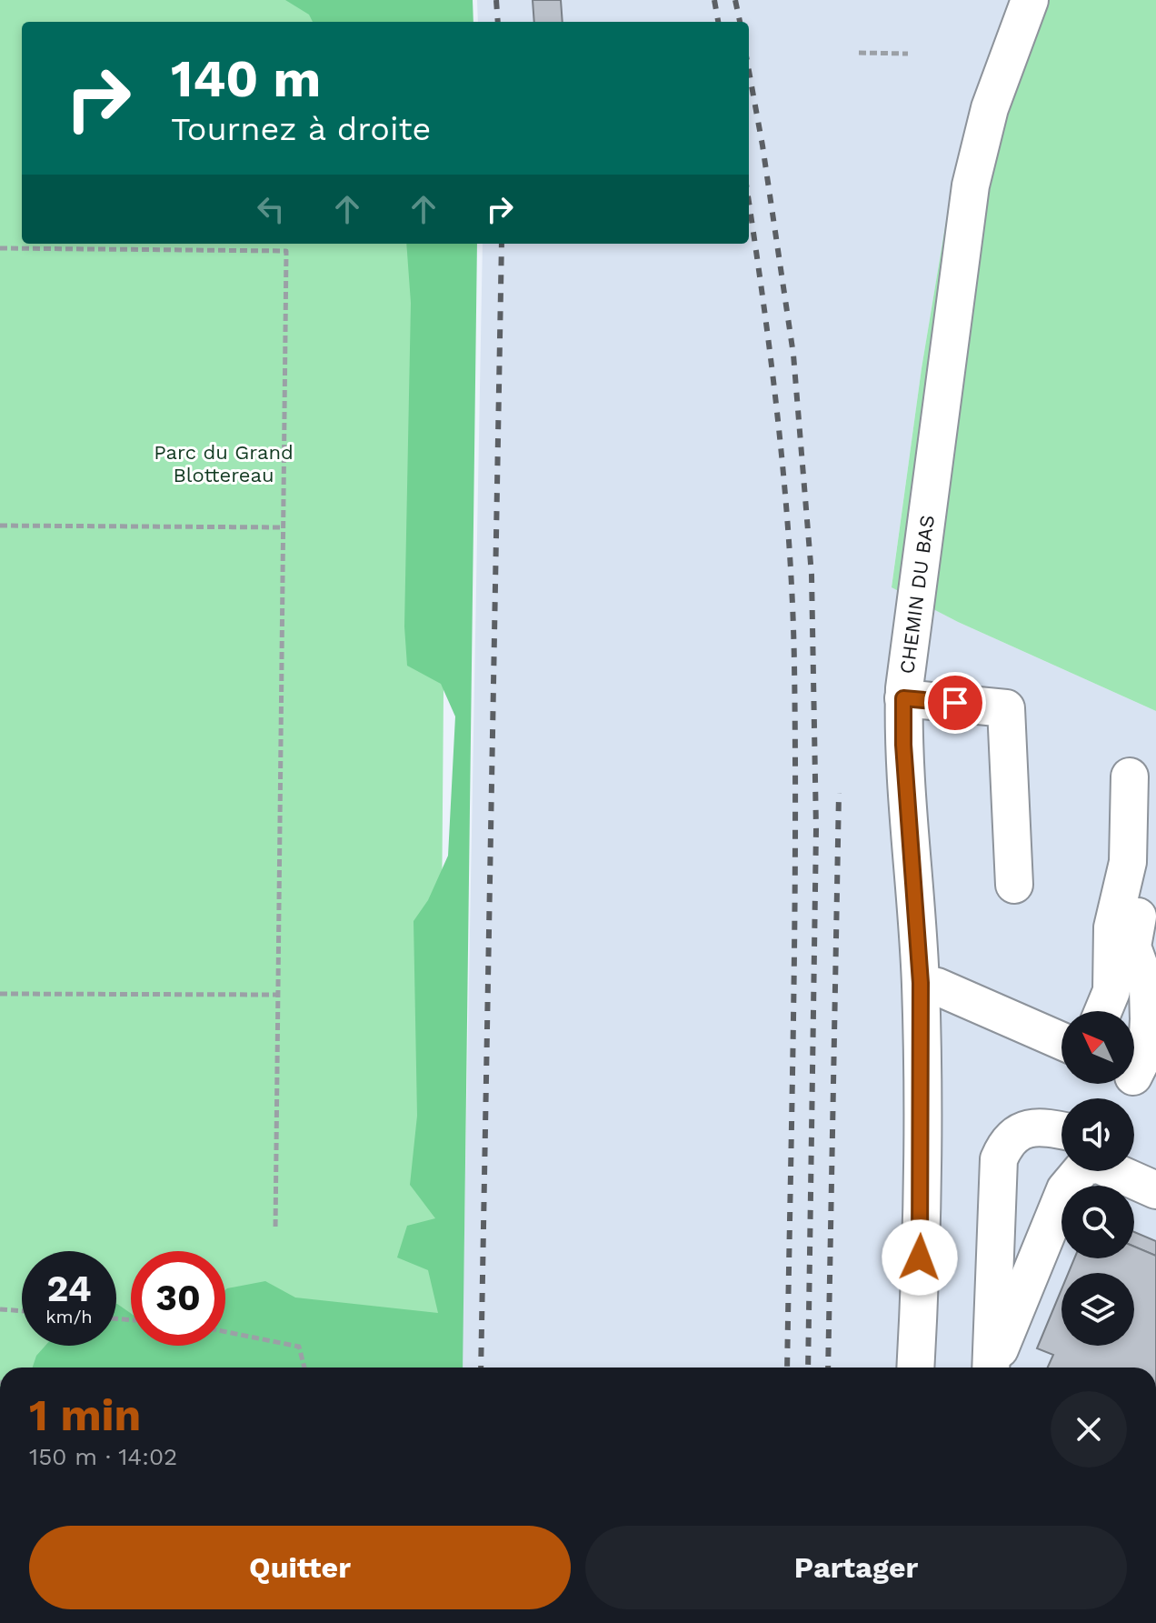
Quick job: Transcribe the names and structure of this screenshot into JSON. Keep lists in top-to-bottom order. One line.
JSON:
{"streets":{"street":["CHEMIN DU BAS"]},"parks":["Parc du Grand Blottereau"],"north":"top left","page":{"turn":["140 m","Tournez à droite"],"speed":"24 km/h","limit":"30","heading":["1 min","150 m · 14:02"],"buttons":["Quitter","Partager"]}}
